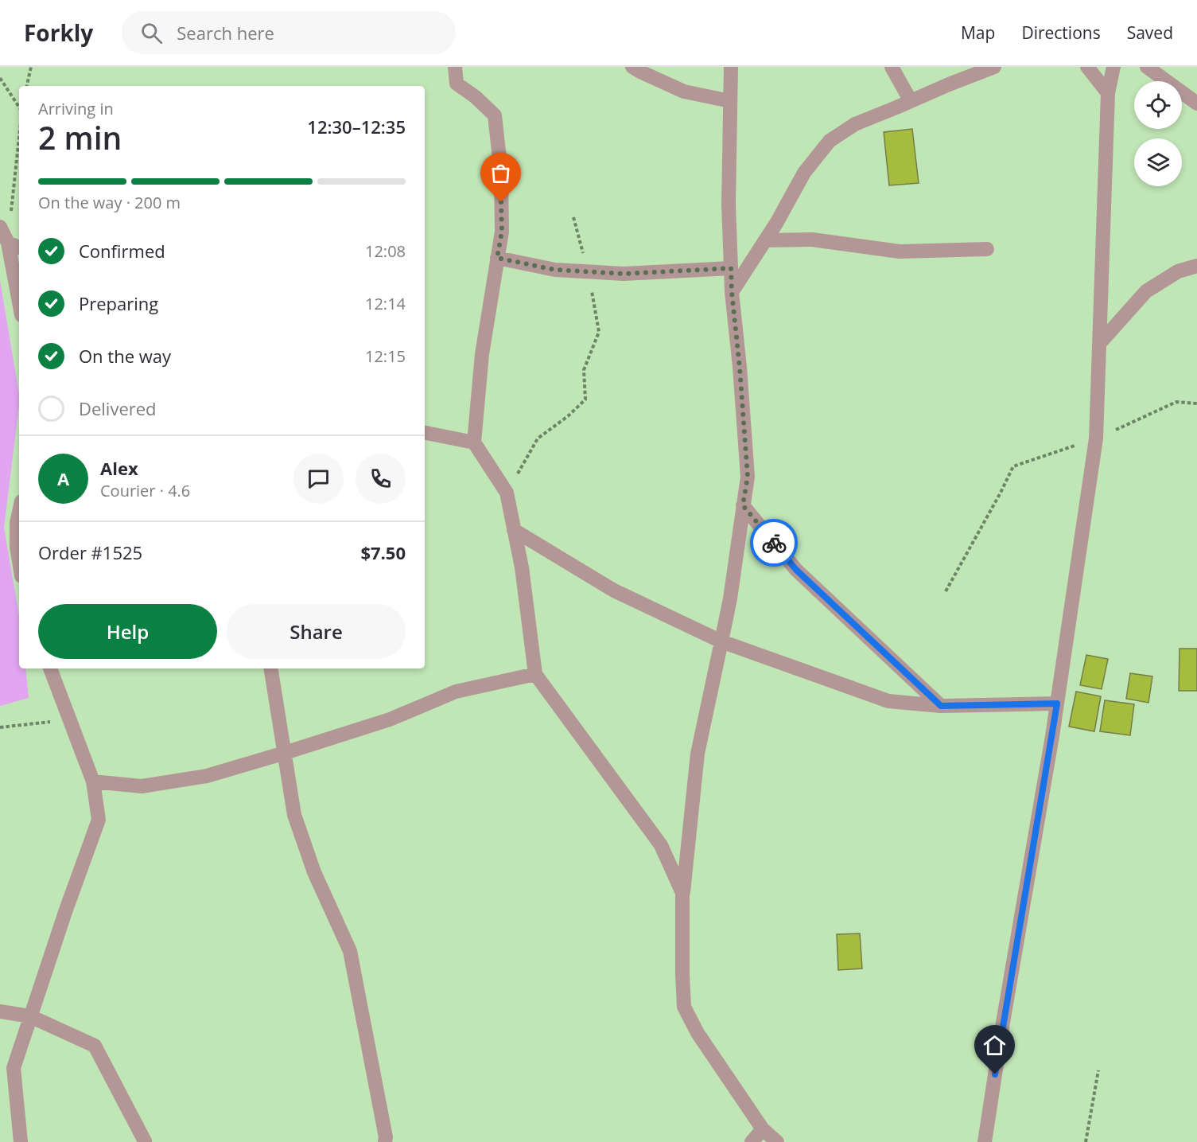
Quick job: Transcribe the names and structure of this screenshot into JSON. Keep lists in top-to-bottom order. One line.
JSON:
{"page":{"header":"Forkly","search":"Search here","nav":["Map","Directions","Saved"],"heading":["2 min","Arriving in","12:30–12:35"],"panel":["Alex","Courier · 4.6","Order #1525","$7.50"],"bar":"On the way · 200 m","list":[["Confirmed","12:08"],["Preparing","12:14"],["On the way","12:15"],"Delivered"],"round":"A","buttons":["Help","Share"]}}
